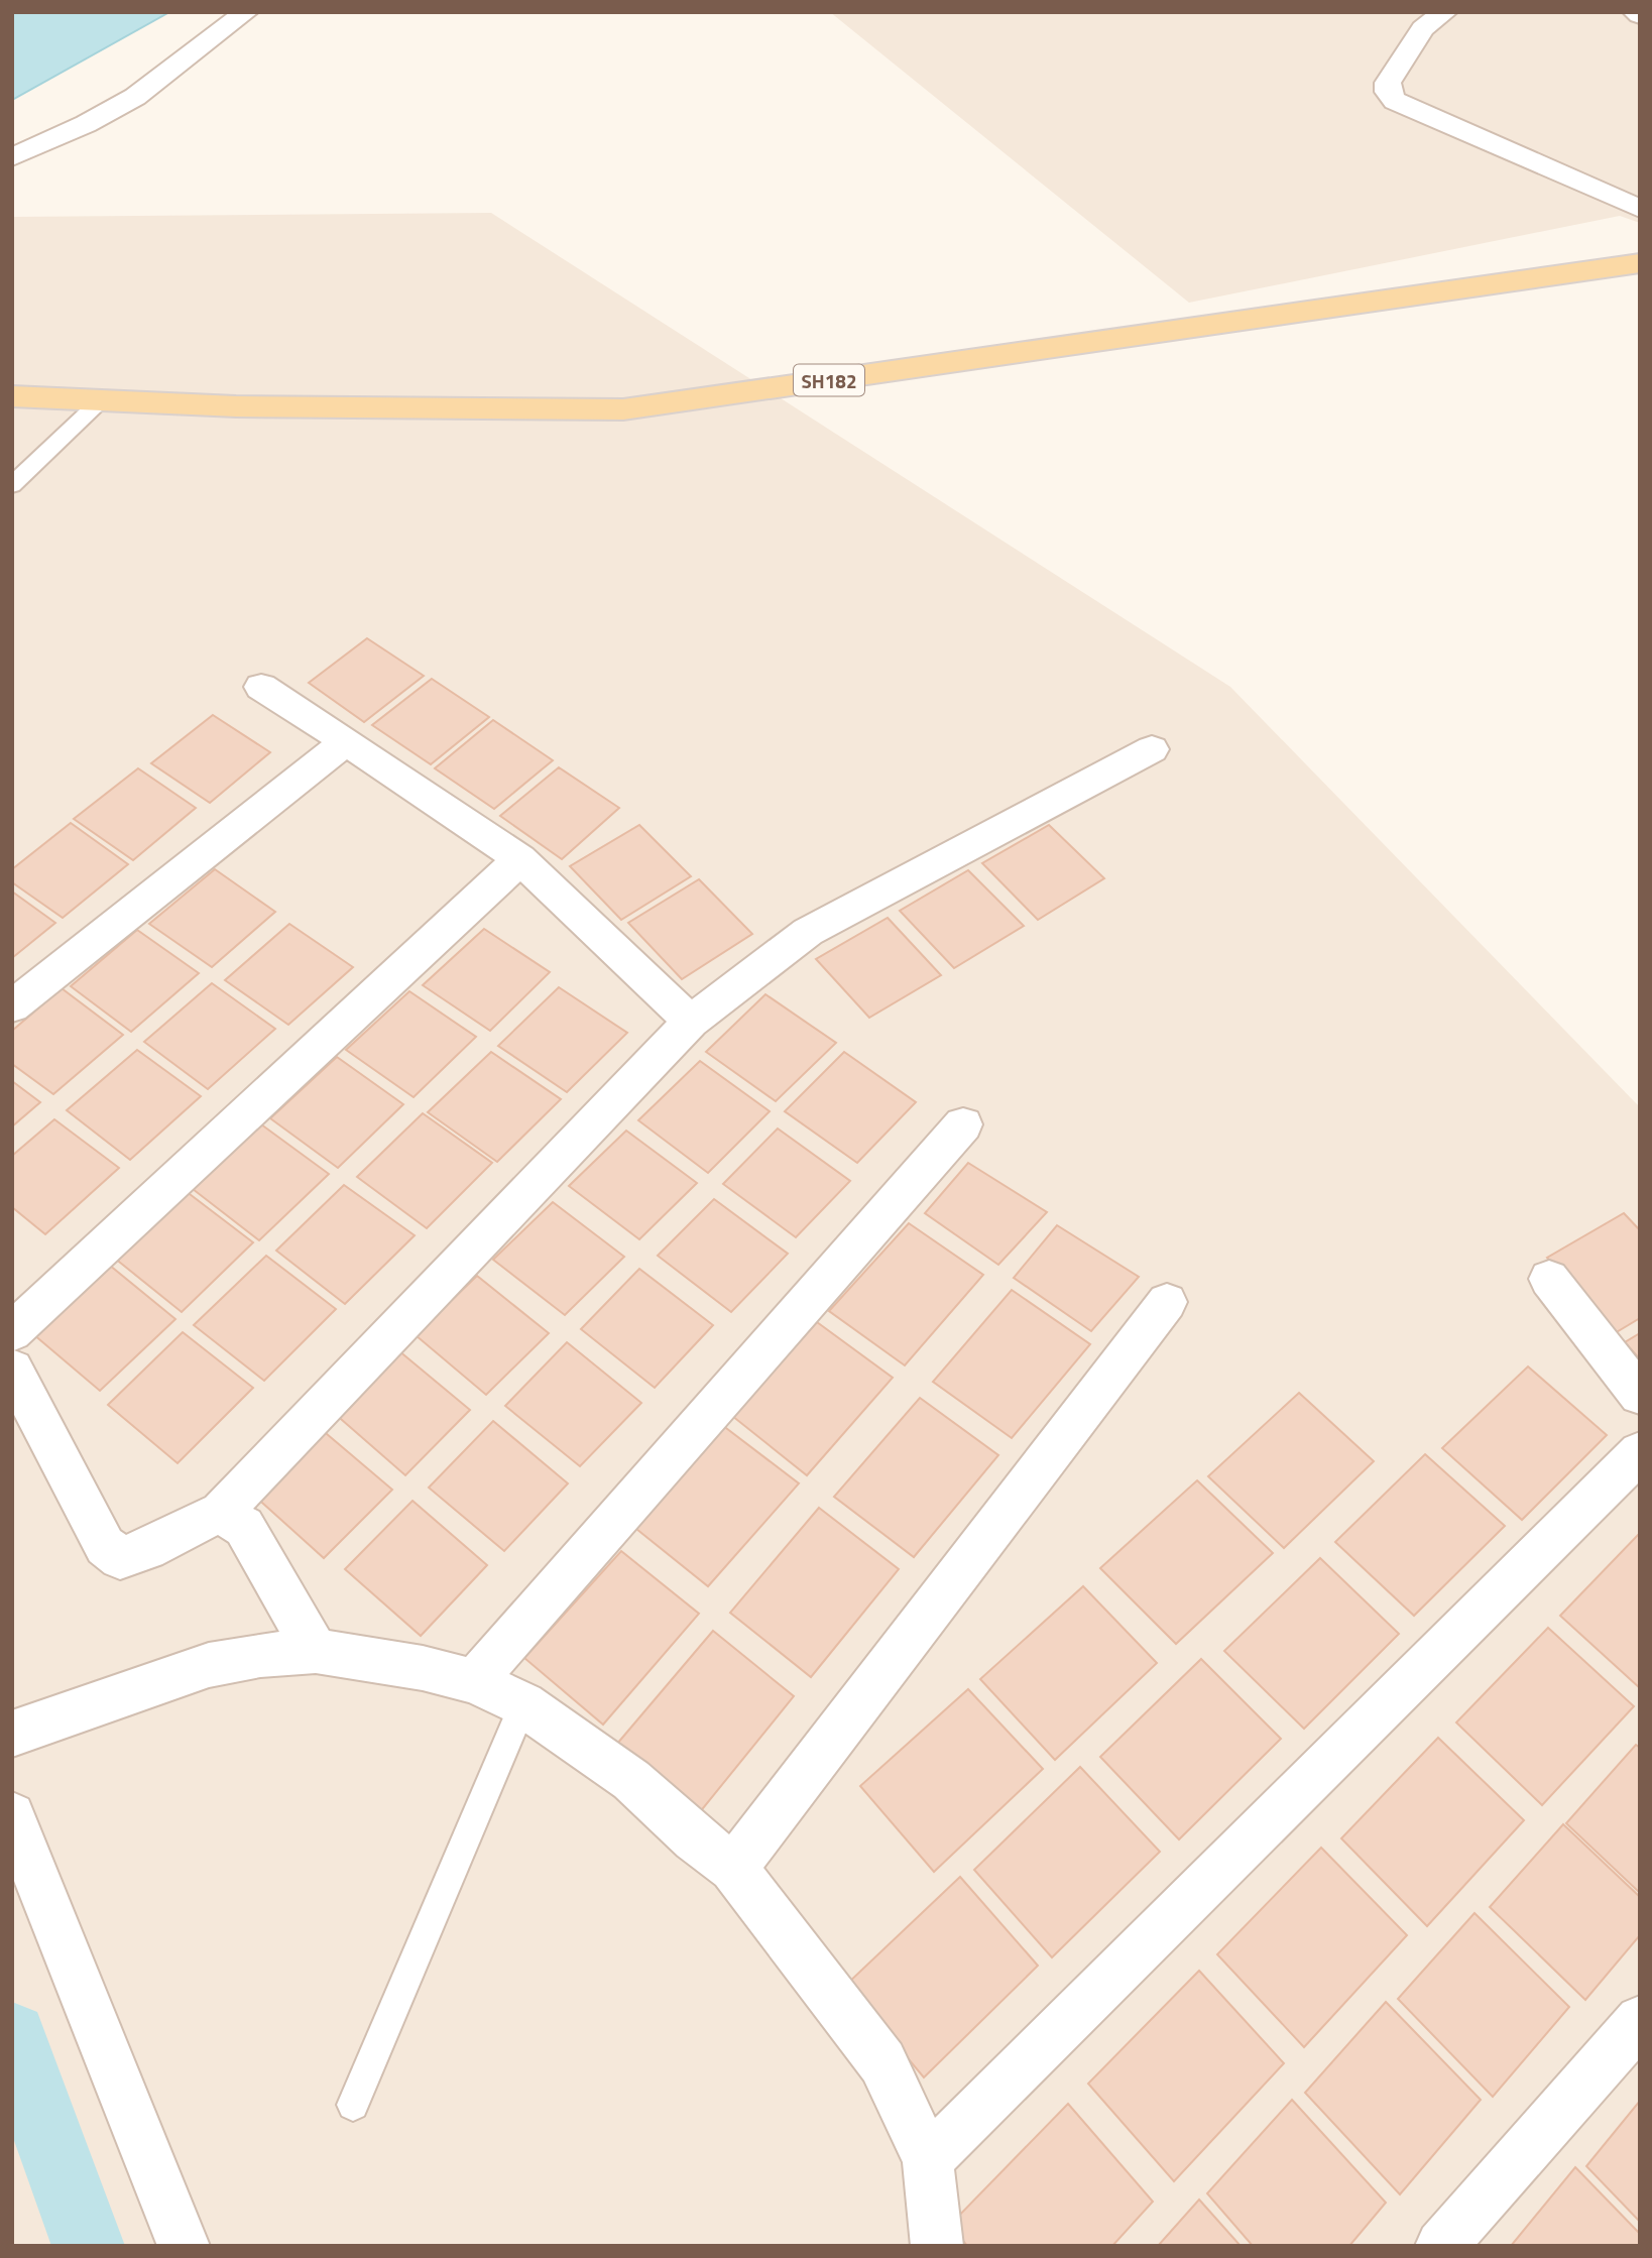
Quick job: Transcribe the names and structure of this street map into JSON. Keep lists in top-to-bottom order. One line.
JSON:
{"streets":{"main road":["SH182"]}}
